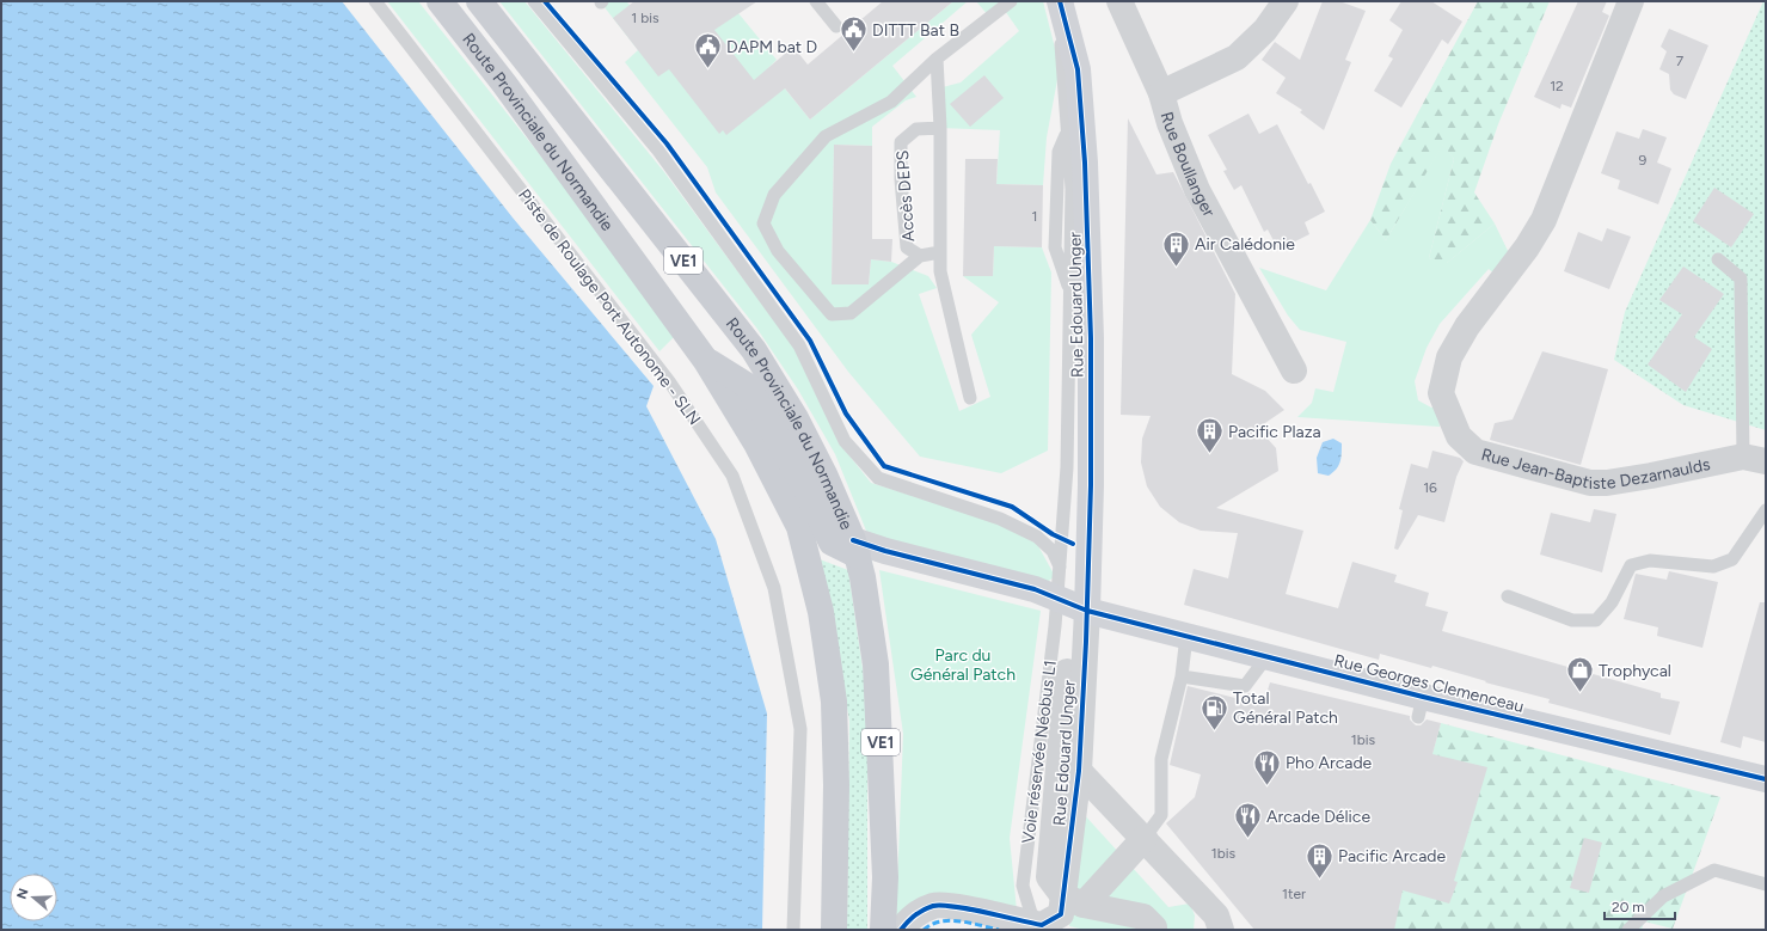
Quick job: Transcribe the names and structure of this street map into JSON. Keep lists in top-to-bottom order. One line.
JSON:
{"streets":{"main road":["Route Provinciale du Normandie","VE1"],"street":["Rue Boullanger","Rue Edouard Unger","Rue Jean-Baptiste Dezarnaulds","Rue Georges Clemenceau"],"lane":["Accès DEPS","Piste de Roulage Port Autonome - SLN","Voie réservée Néobus L1"]},"crossings":[["Route Provinciale du Normandie","Rue Georges Clemenceau"],["Rue Edouard Unger","Rue Georges Clemenceau"],["Rue Edouard Unger","Voie réservée Néobus L1"],["Rue Georges Clemenceau","Voie réservée Néobus L1"]],"parks":["Parc du Général Patch"],"places":{"public building":["DITTT Bat B","DAPM bat D"],"building":["Air Calédonie","Pacific Plaza","Pacific Arcade"],"shop":["Trophycal"],"fuel station":["Total Général Patch"],"restaurant":["Pho Arcade","Arcade Délice"]},"house_numbers":["1 bis","7","12","9","1","16","1bis","1bis","1ter"],"scale_bar":"20 m","north":"left"}
